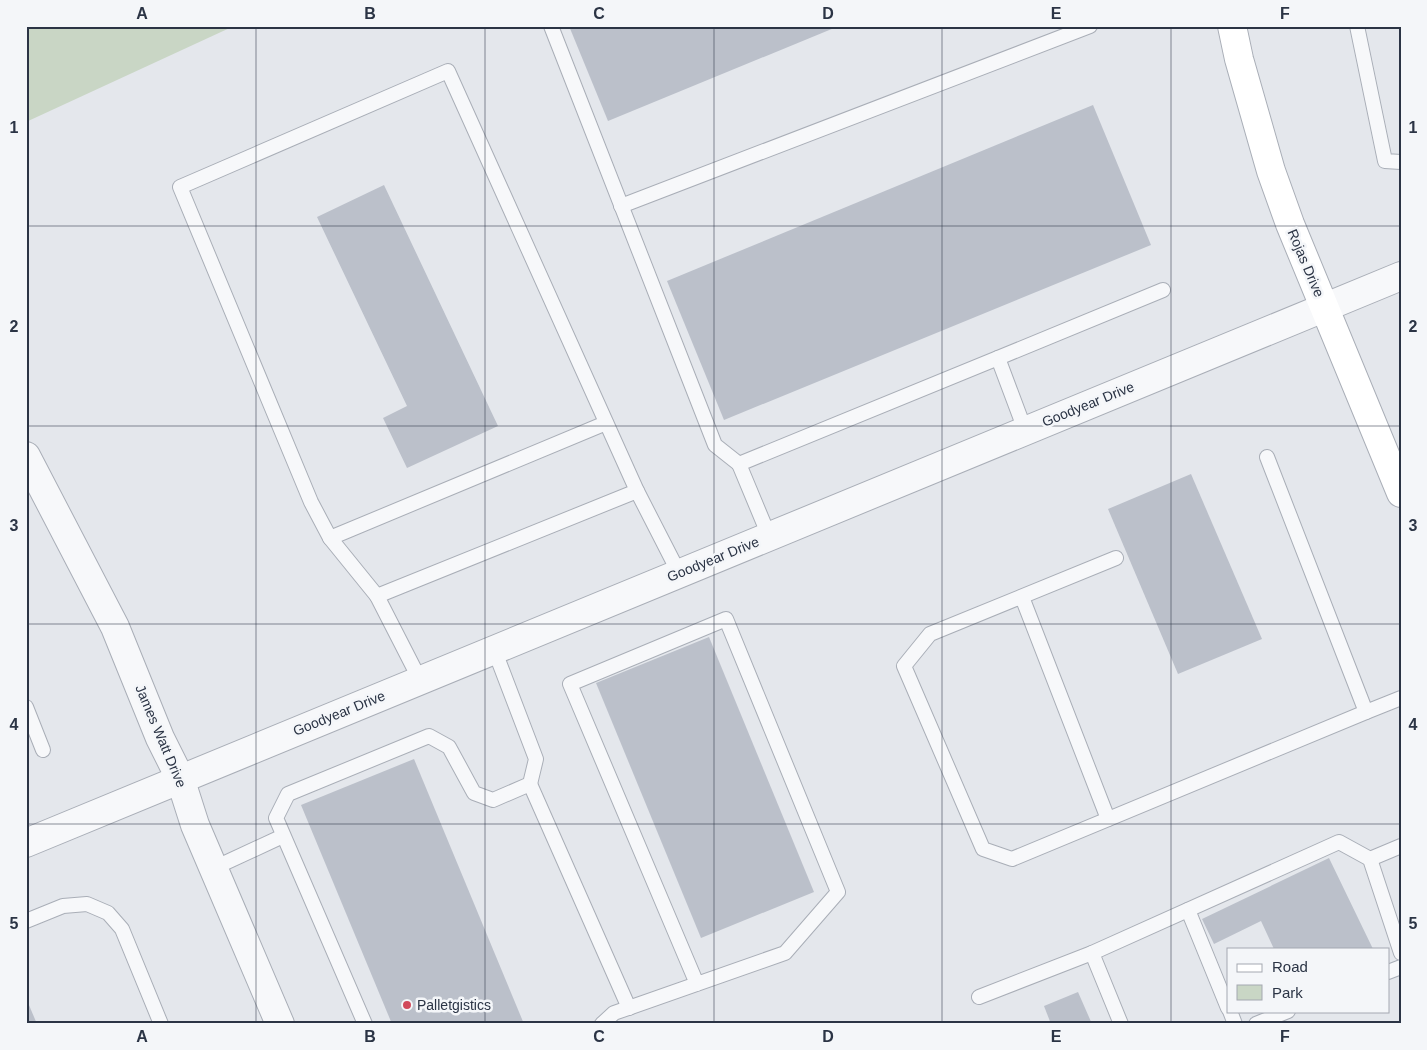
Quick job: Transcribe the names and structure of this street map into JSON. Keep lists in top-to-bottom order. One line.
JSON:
{"streets":{"main road":["Rojas Drive"],"street":["Goodyear Drive","James Watt Drive"]},"crossings":[["Rojas Drive","Goodyear Drive"],["Goodyear Drive","James Watt Drive"]],"places":["Palletgistics"],"legend":["Road","Park"],"grid":{"columns":["A","B","C","D","E","F"],"rows":["1","2","3","4","5"]}}
